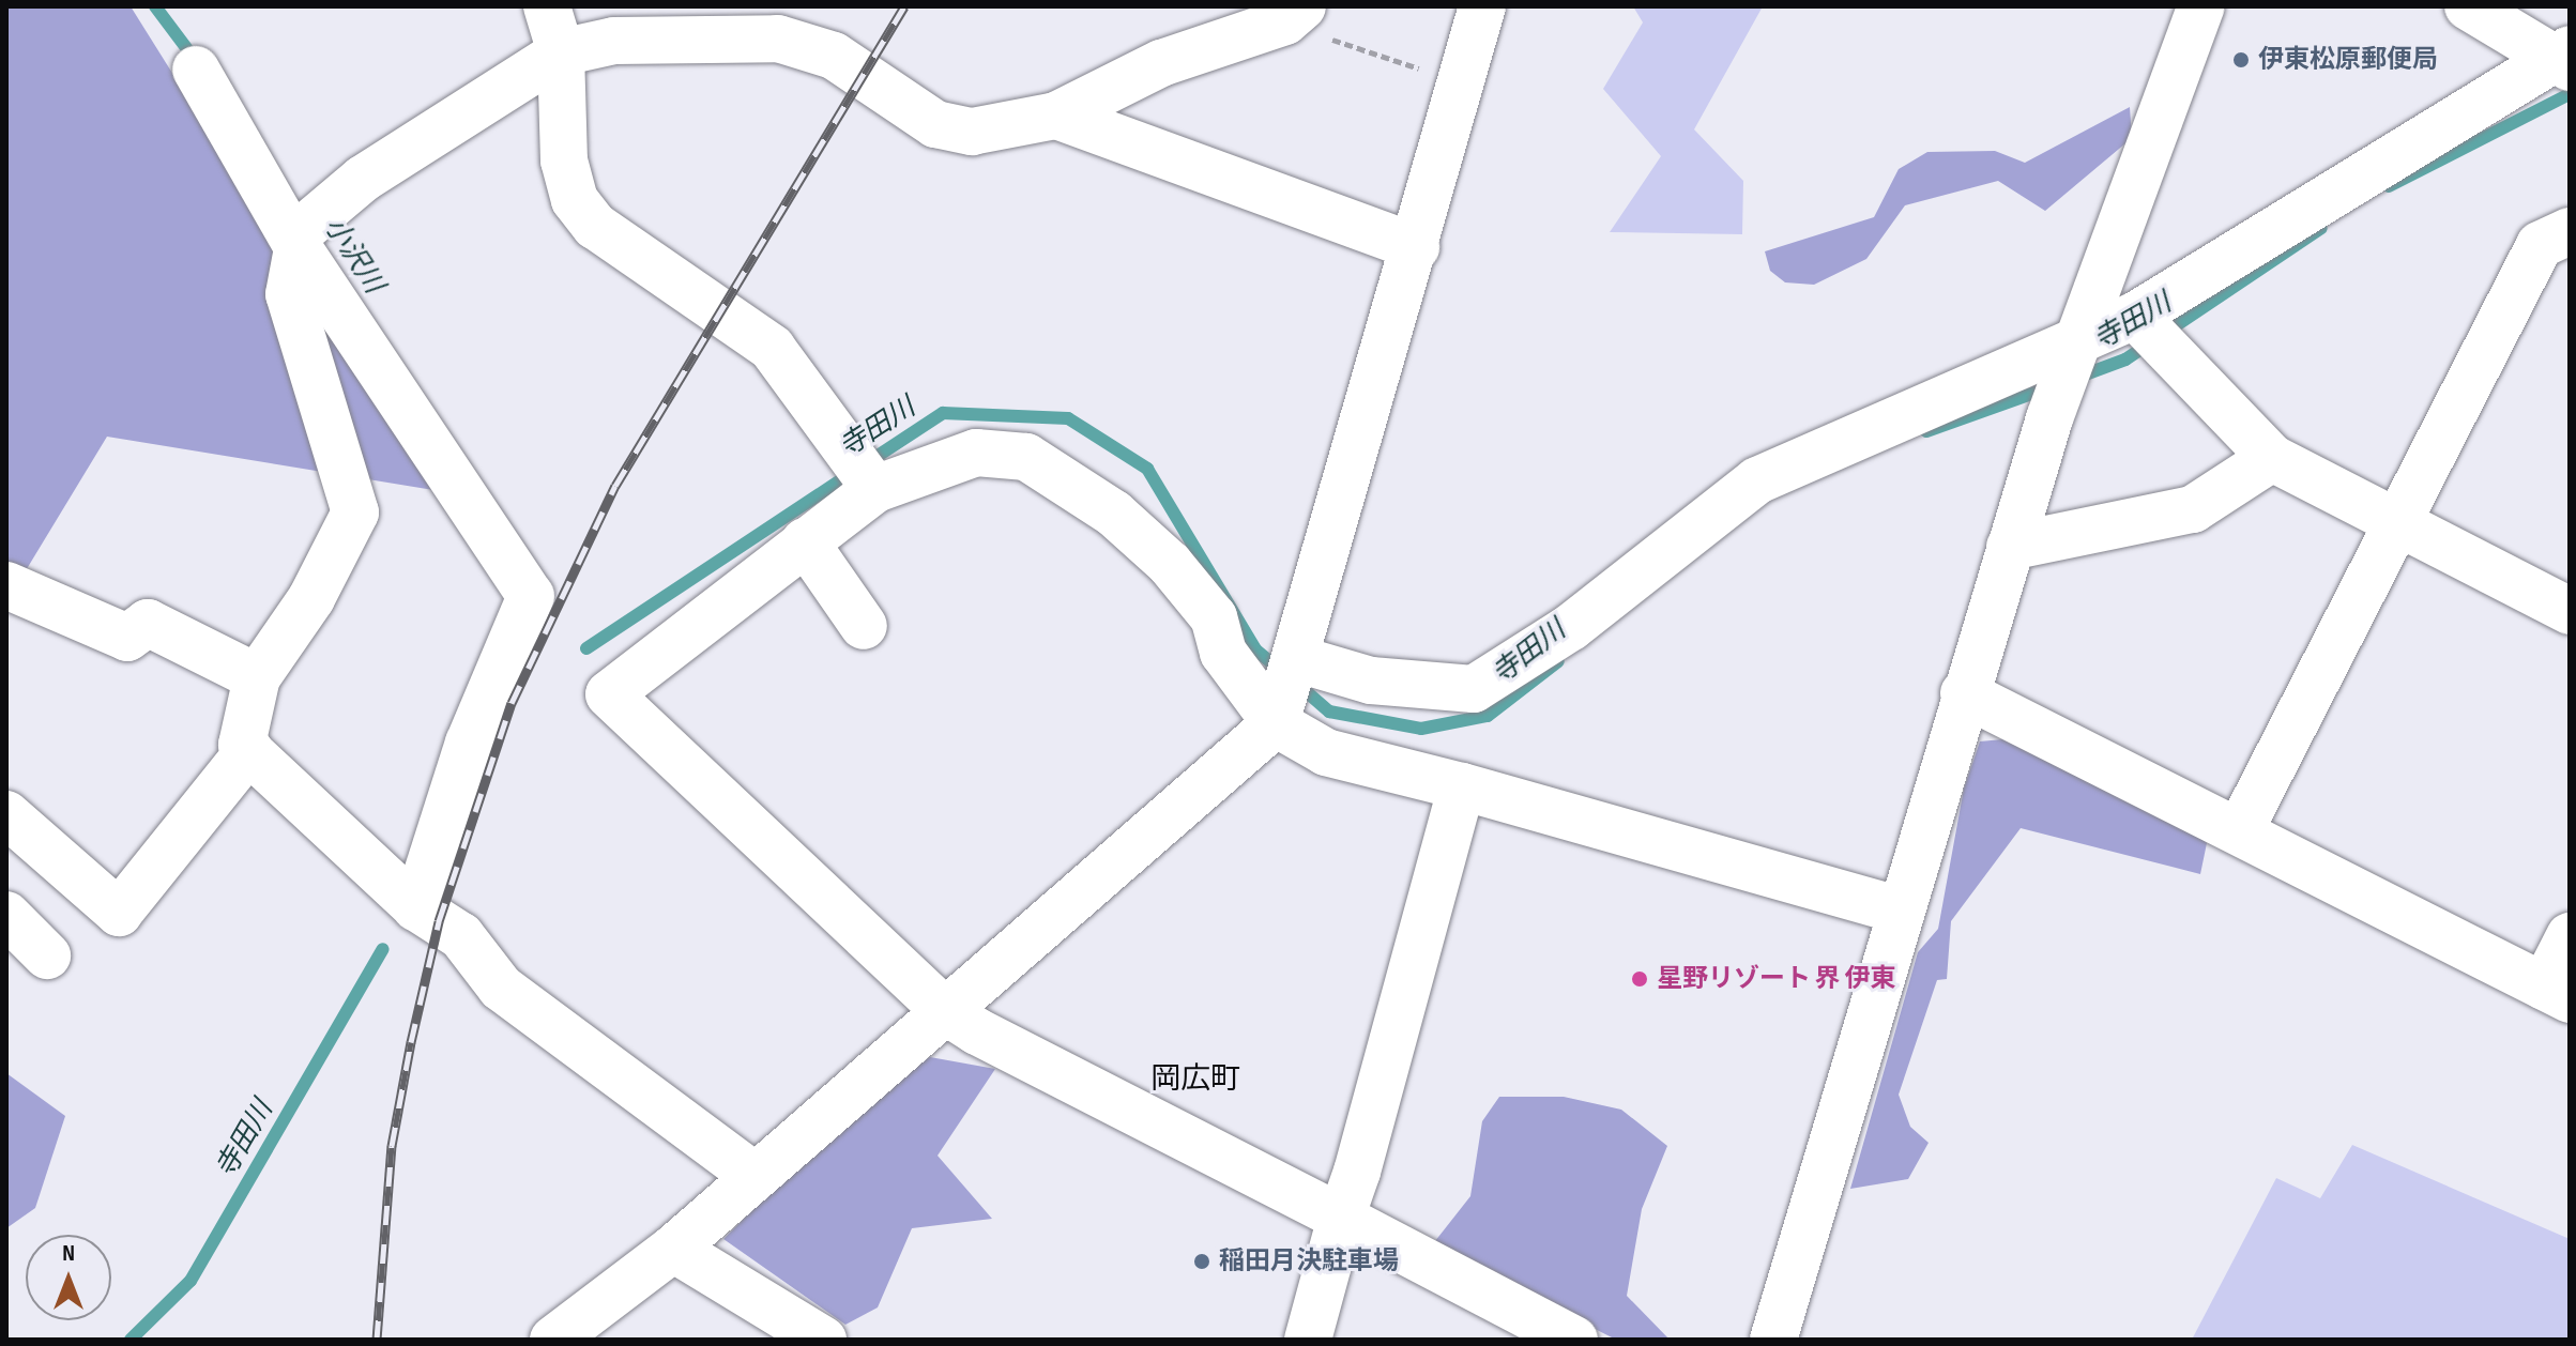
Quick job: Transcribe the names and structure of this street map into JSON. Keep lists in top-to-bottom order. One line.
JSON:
{"districts":["岡広町"],"water":["小沢川","寺田川"],"places":["伊東松原郵便局","星野リゾート 界 伊東","稲田月決駐車場"],"north":"top"}
